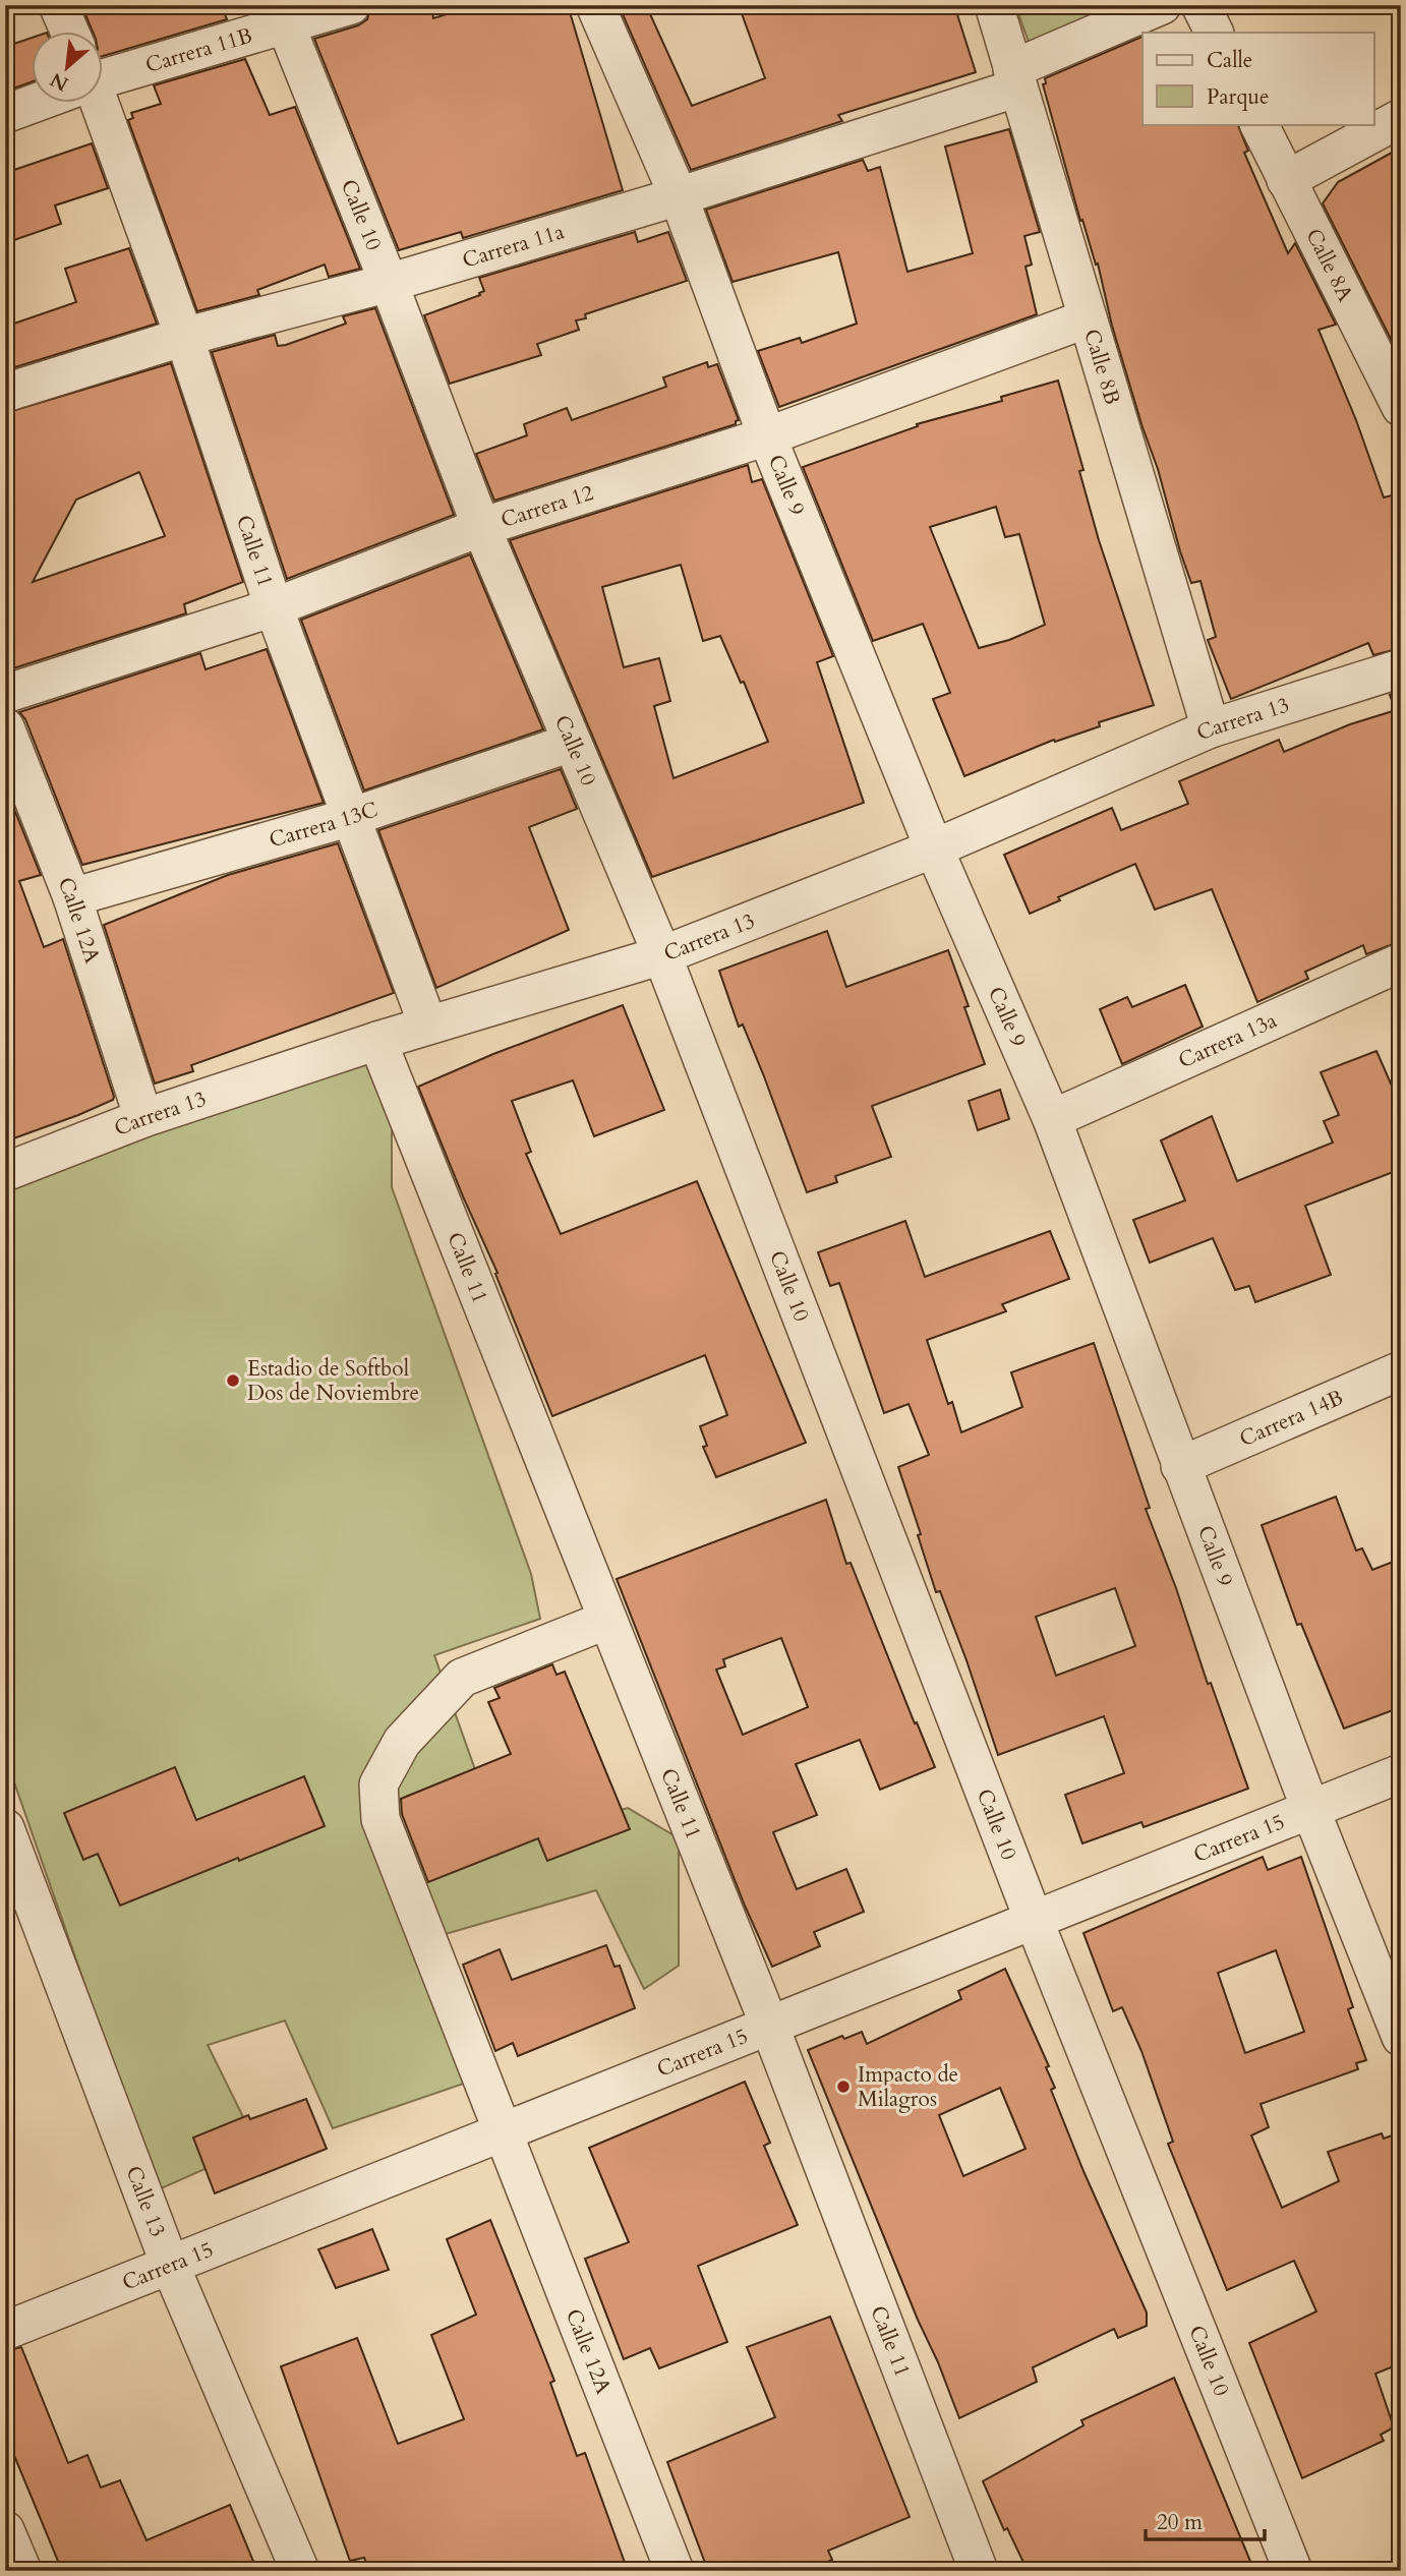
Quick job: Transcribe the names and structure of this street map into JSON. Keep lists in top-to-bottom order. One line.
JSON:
{"streets":{"street":["Carrera 11B","Calle 10","Carrera 11a","Calle 8A","Calle 8B","Calle 9","Carrera 12","Calle 11","Carrera 13","Carrera 13C","Calle 12A","Carrera 13a","Carrera 14B","Carrera 15","Calle 13"]},"crossings":[["Carrera 11B","Calle 10"],["Calle 10","Carrera 11a"],["Calle 10","Carrera 12"],["Calle 10","Carrera 13"],["Calle 10","Carrera 13C"],["Calle 10","Carrera 15"],["Carrera 11a","Calle 8B"],["Carrera 11a","Calle 9"],["Carrera 11a","Calle 11"],["Calle 8B","Carrera 12"],["Calle 8B","Carrera 13"],["Calle 9","Carrera 12"],["Calle 9","Carrera 13"],["Calle 9","Carrera 13a"],["Calle 9","Carrera 14B"],["Calle 9","Carrera 15"],["Carrera 12","Calle 11"],["Calle 11","Carrera 13"],["Calle 11","Carrera 13C"],["Calle 11","Calle 12A"],["Calle 11","Carrera 15"],["Carrera 13","Calle 12A"],["Carrera 13C","Calle 12A"],["Calle 12A","Carrera 15"],["Carrera 15","Calle 13"]],"places":["Estadio de Softbol Dos de Noviembre","Impacto de Milagros"],"legend":["Calle","Parque"],"scale_bar":"20 m","north":"bottom left"}
